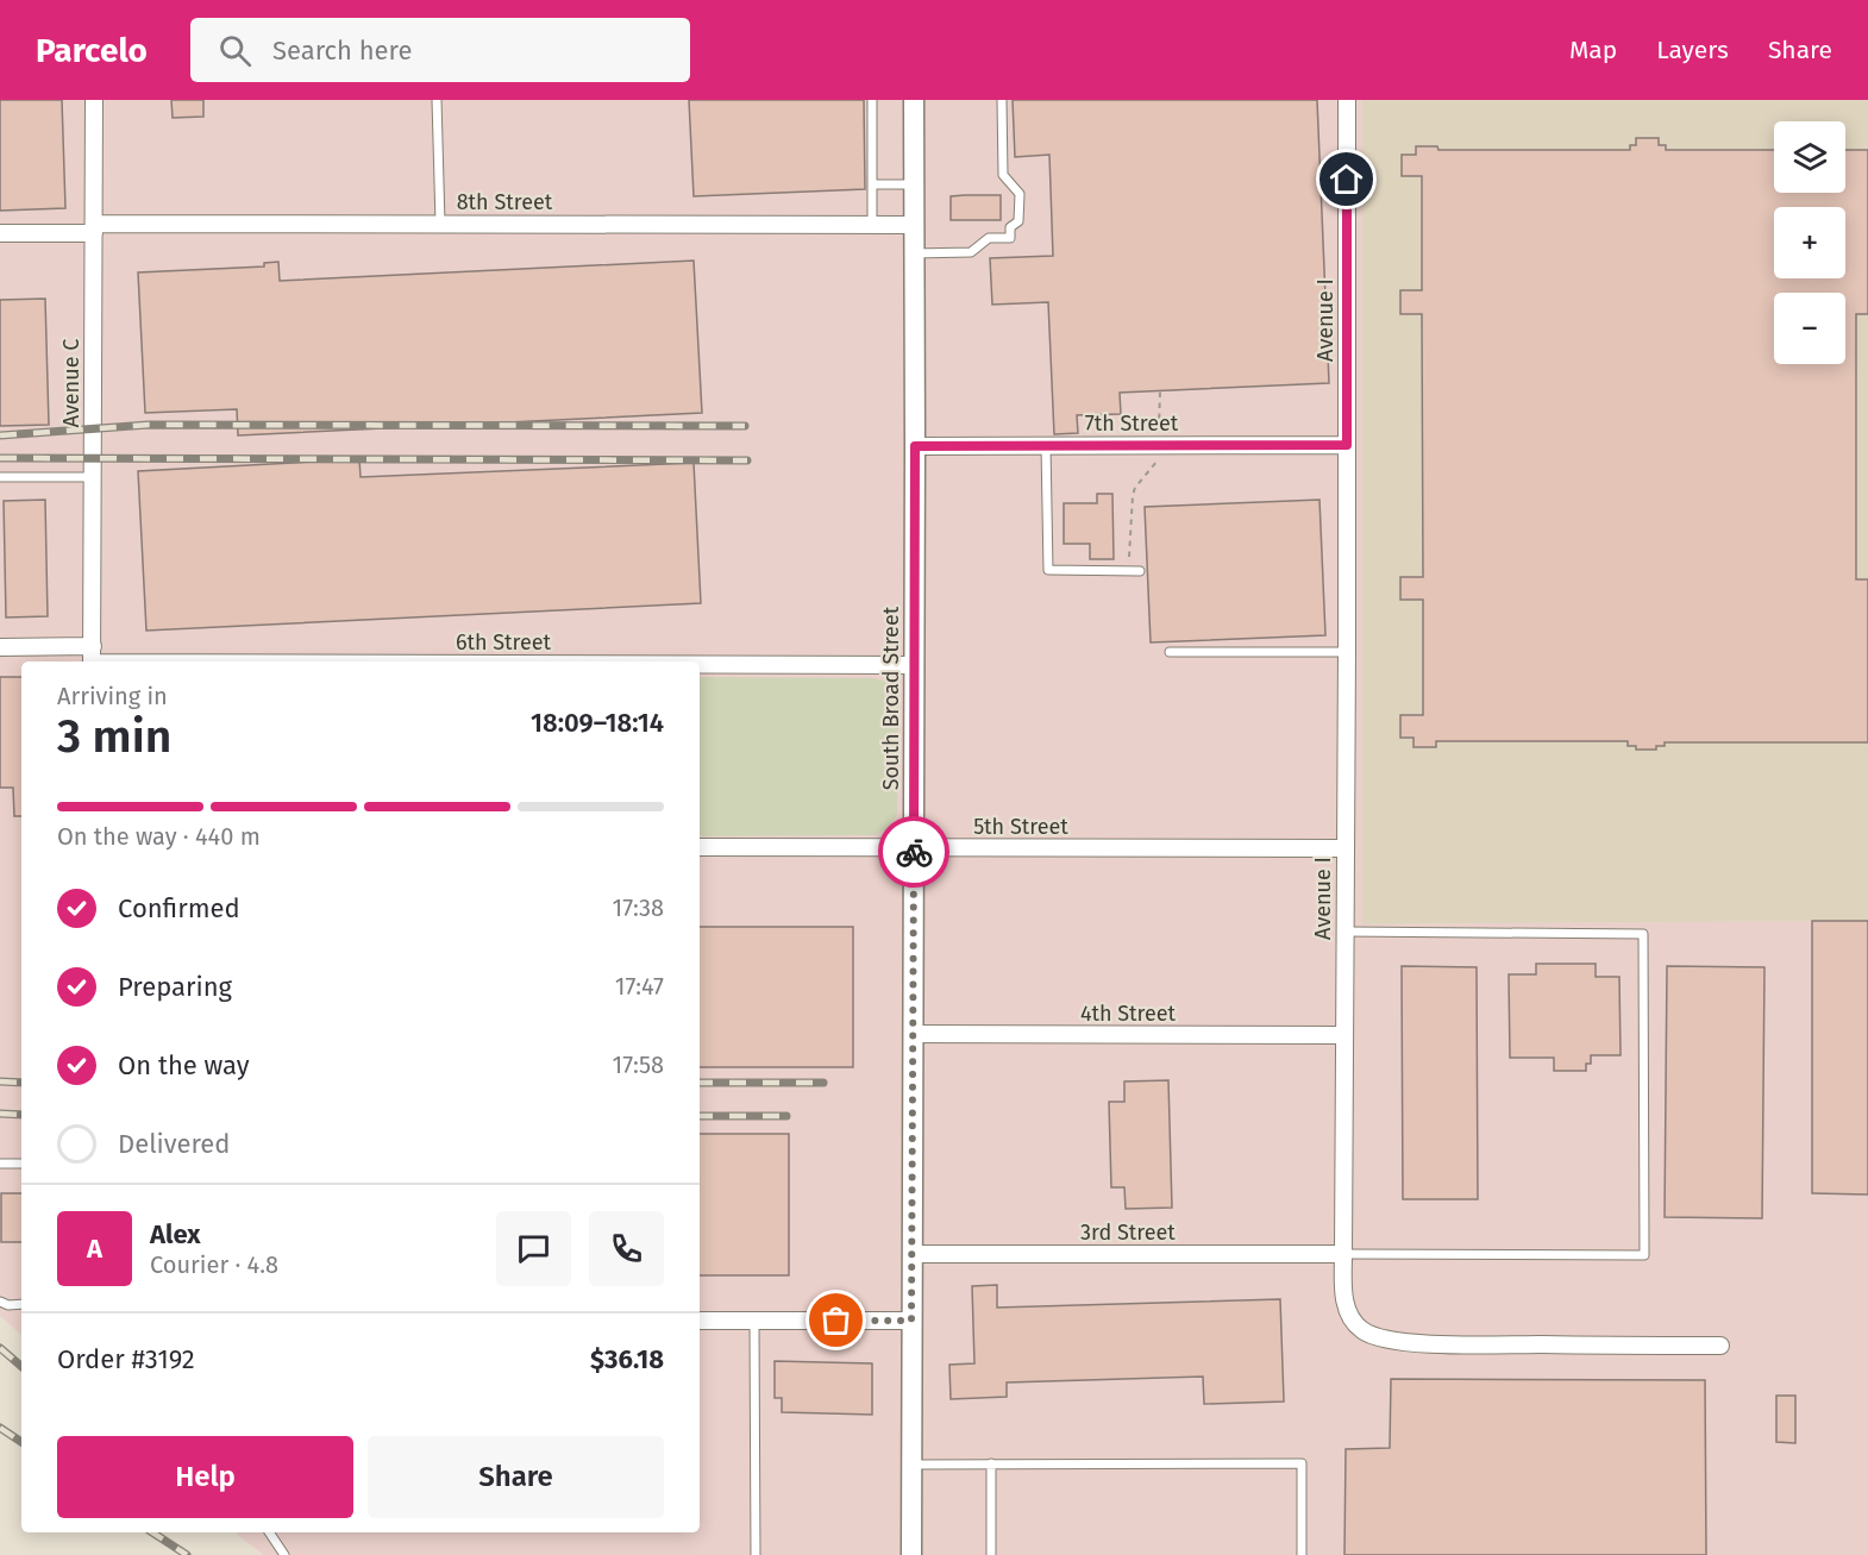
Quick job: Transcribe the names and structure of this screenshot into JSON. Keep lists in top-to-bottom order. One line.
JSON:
{"streets":{"street":["8th Street","Avenue I","Avenue C","7th Street","6th Street","South Broad Street","5th Street","4th Street","3rd Street"]},"crossings":[["8th Street","Avenue C"],["8th Street","South Broad Street"],["Avenue I","7th Street"],["Avenue I","5th Street"],["Avenue I","4th Street"],["Avenue I","3rd Street"],["Avenue C","6th Street"],["7th Street","South Broad Street"],["6th Street","South Broad Street"],["South Broad Street","5th Street"],["South Broad Street","4th Street"],["South Broad Street","3rd Street"]],"page":{"header":"Parcelo","search":"Search here","nav":["Map","Layers","Share"],"map_buttons":["+","−"],"heading":["3 min","Arriving in","18:09–18:14"],"panel":["Alex","Courier · 4.8","Order #3192","$36.18"],"bar":"On the way · 440 m","list":[["Confirmed","17:38"],["Preparing","17:47"],["On the way","17:58"],"Delivered"],"round":"A","buttons":["Help","Share"]}}
